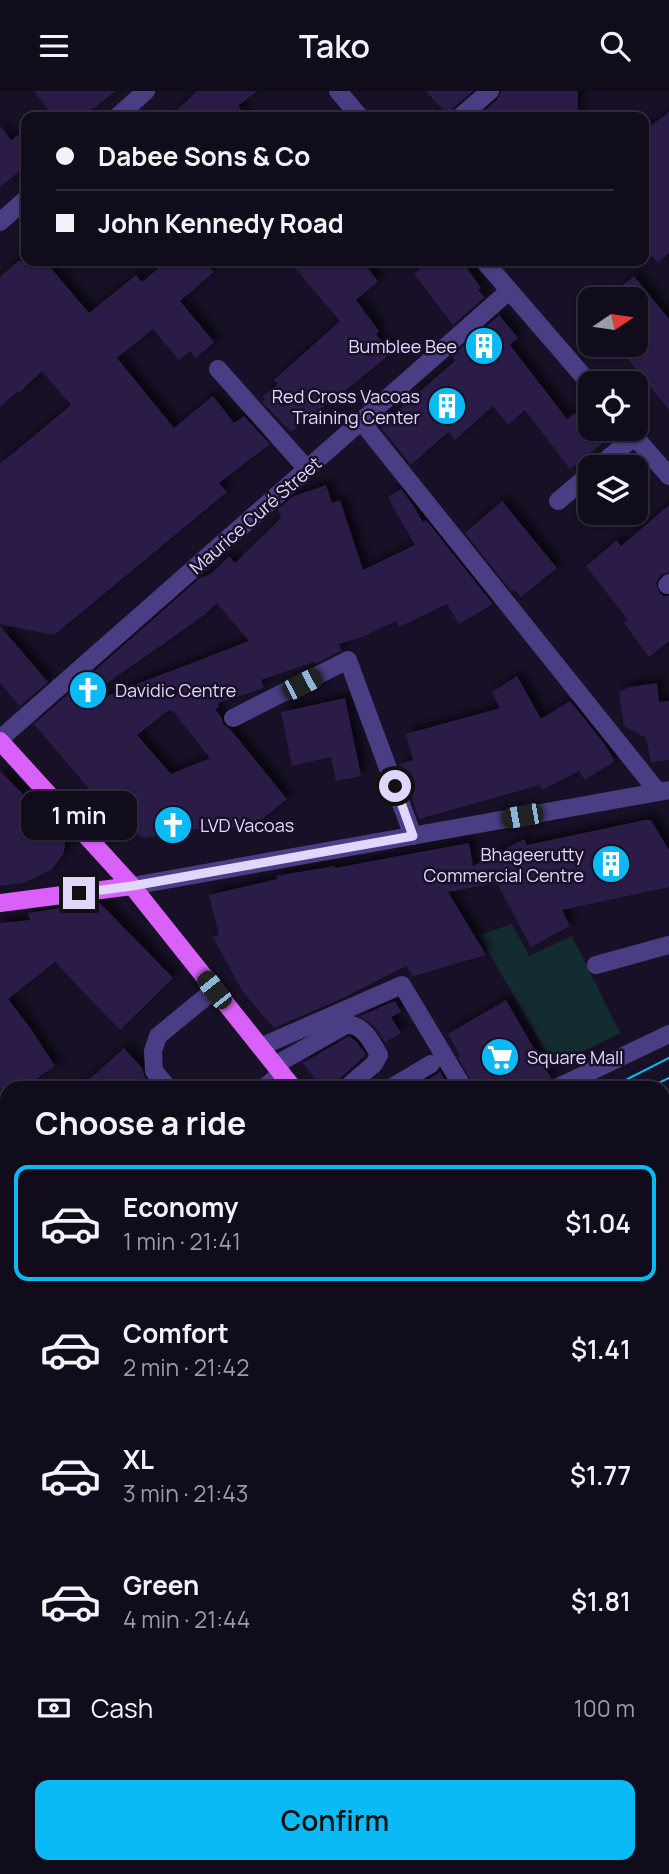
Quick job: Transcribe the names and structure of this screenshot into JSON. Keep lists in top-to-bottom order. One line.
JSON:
{"streets":{"street":["Maurice Curé Street"]},"places":{"building":["Bumblee Bee","Red Cross Vacoas Training Center","Bhageerutty Commercial Centre"],"church":["Davidic Centre","LVD Vacoas"],"supermarket":["Square Mall"]},"north":"right","page":{"header":"Tako","banner":["Dabee Sons & Co","John Kennedy Road"],"bubble":"1 min","heading":"Choose a ride","list":[{"name":"Economy","note":"1 min · 21:41","value":"$1.04"},{"name":"Comfort","note":"2 min · 21:42","value":"$1.41"},{"name":"XL","note":"3 min · 21:43","value":"$1.77"},{"name":"Green","note":"4 min · 21:44","value":"$1.81"}],"pay":["Cash","100 m"],"buttons":"Confirm"}}
